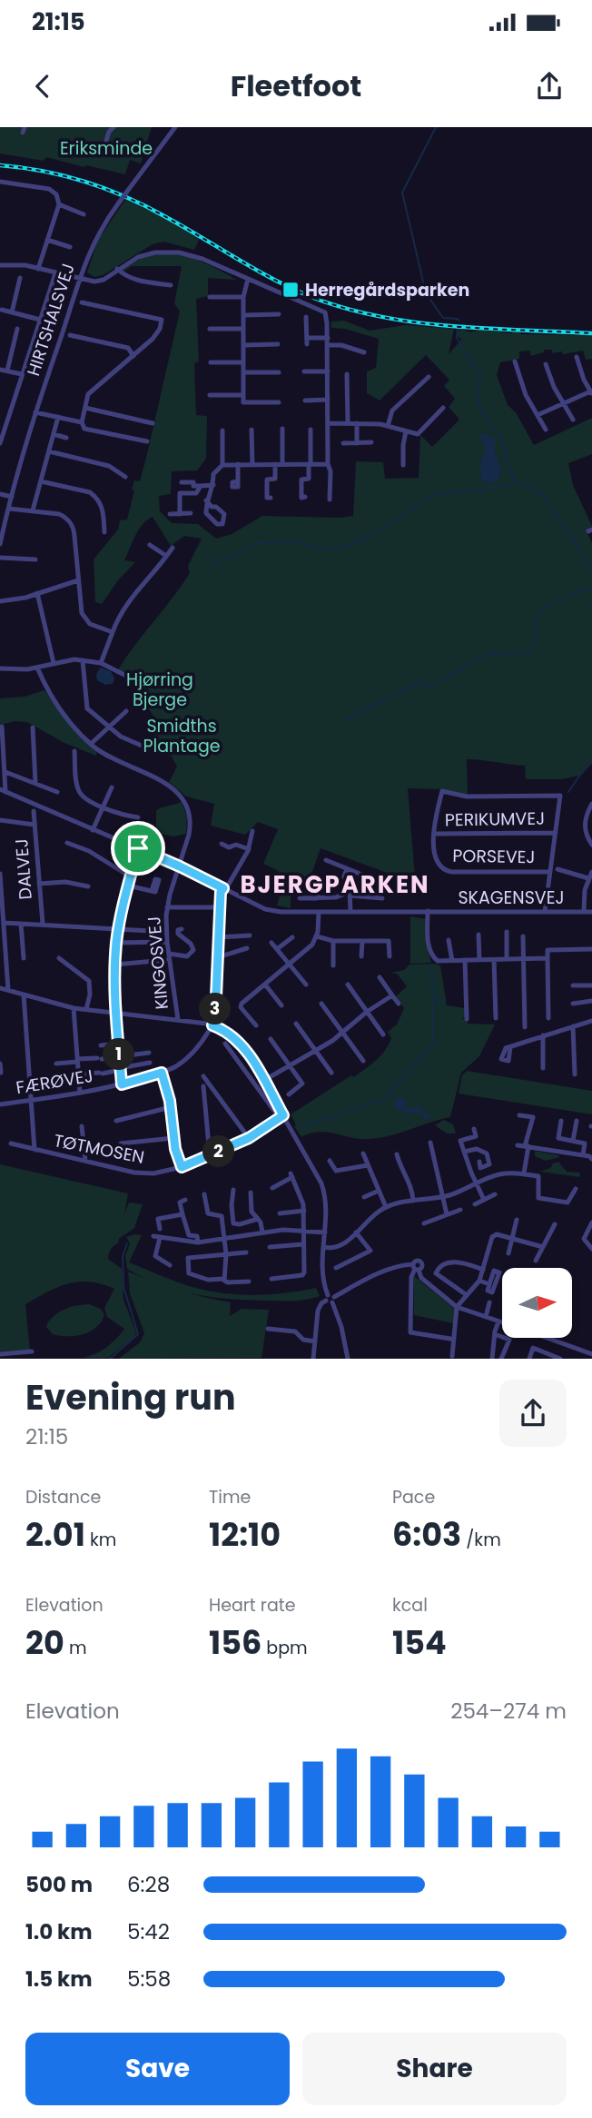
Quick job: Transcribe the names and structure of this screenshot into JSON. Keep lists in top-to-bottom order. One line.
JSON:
{"streets":{"street":["HIRTSHALSVEJ","PERIKUMVEJ","PORSEVEJ","DALVEJ","SKAGENSVEJ","KINGOSVEJ","FÆRØVEJ","TØTMOSEN"]},"crossings":[["PERIKUMVEJ","PORSEVEJ"],["SKAGENSVEJ","KINGOSVEJ"]],"districts":["BJERGPARKEN"],"parks":["Eriksminde","Hjørring Bjerge","Smidths Plantage"],"places":{"transit":["Herregårdsparken"]},"north":"right","page":{"status":"21:15","header":"Fleetfoot","pins":["3","1","2"],"heading":["Evening run","21:15"],"stats":[["Distance","2.01 km"],["Time","12:10"],["Pace","6:03 /km"],["Elevation","20 m"],["Heart rate","156 bpm"],["kcal","154"]],"chart":["Elevation","254–274 m"],"list":[{"name":"500 m","note":"6:28"},{"name":"1.0 km","note":"5:42"},{"name":"1.5 km","note":"5:58"}],"buttons":["Save","Share"]}}
